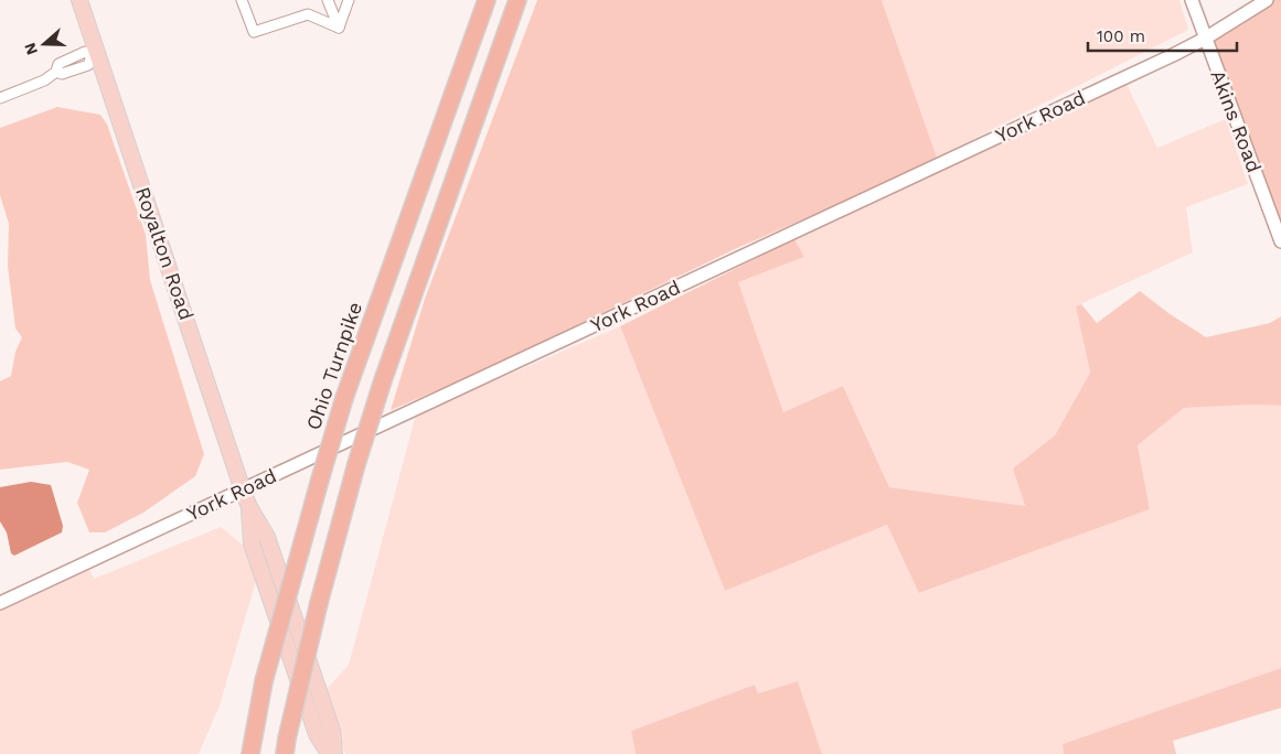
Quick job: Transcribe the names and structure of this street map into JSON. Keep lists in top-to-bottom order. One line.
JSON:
{"streets":{"highway":["Ohio Turnpike"],"main road":["Royalton Road"],"street":["York Road","Akins Road"]},"crossings":[["York Road","Akins Road"],["York Road","Royalton Road"]],"scale_bar":"100 m","north":"left"}
